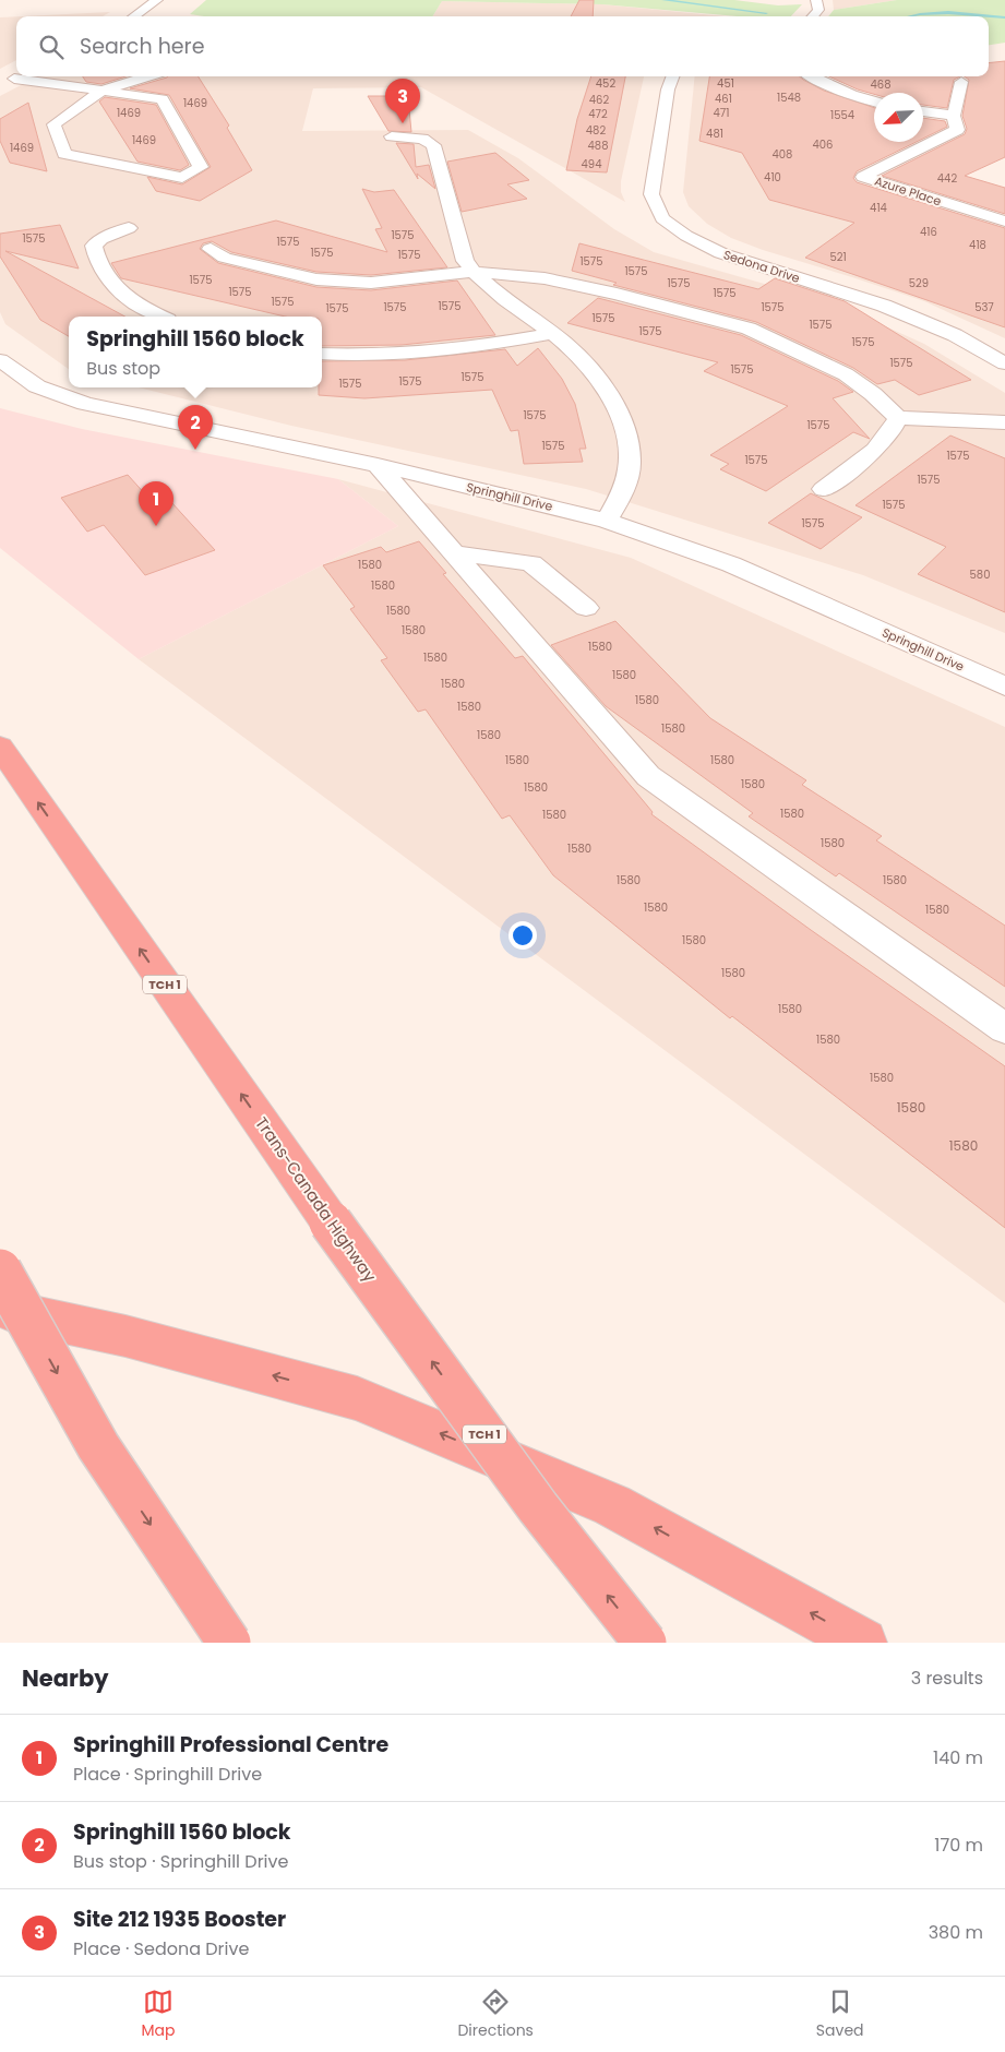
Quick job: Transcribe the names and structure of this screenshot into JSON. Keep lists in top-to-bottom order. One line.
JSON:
{"streets":{"highway":["TCH 1","Trans-Canada Highway"],"street":["Azure Place","Sedona Drive","Springhill Drive"]},"one_way":["Trans-Canada Highway"],"house_numbers":["452","451","468","1548","461","462","1469","1469","471","472","1554","482","481","1469","406","488","1469","408","494","410","442","414","416","1575","1575","1575","418","1575","1575","521","1575","1575","1575","1575","529","1575","1575","1575","1575","1575","1575","537","1575","1575","1575","1575","1575","1575","1575","1575","1575","1575","1575","1575","1575","1575","1575","1575","1575","1575","1580","580","1580","1580","1580","1580","1580","1580","1580","1580","1580","1580","1580","1580","1580","1580","1580","1580","1580","1580","1580","1580","1580","1580","1580","1580","1580","1580","1580","1580","1580","1580"],"north":"bottom left","page":{"search":"Search here","pins":["3","2","1"],"popup":["Springhill 1560 block","Bus stop"],"heading":["Nearby","3 results"],"list":[{"mark":"1","name":"Springhill Professional Centre","note":"Place · Springhill Drive","value":"140 m"},{"mark":"2","name":"Springhill 1560 block","note":"Bus stop · Springhill Drive","value":"170 m"},{"mark":"3","name":"Site 212 1935 Booster","note":"Place · Sedona Drive","value":"380 m"}],"nav":["Map","Directions","Saved"]}}
